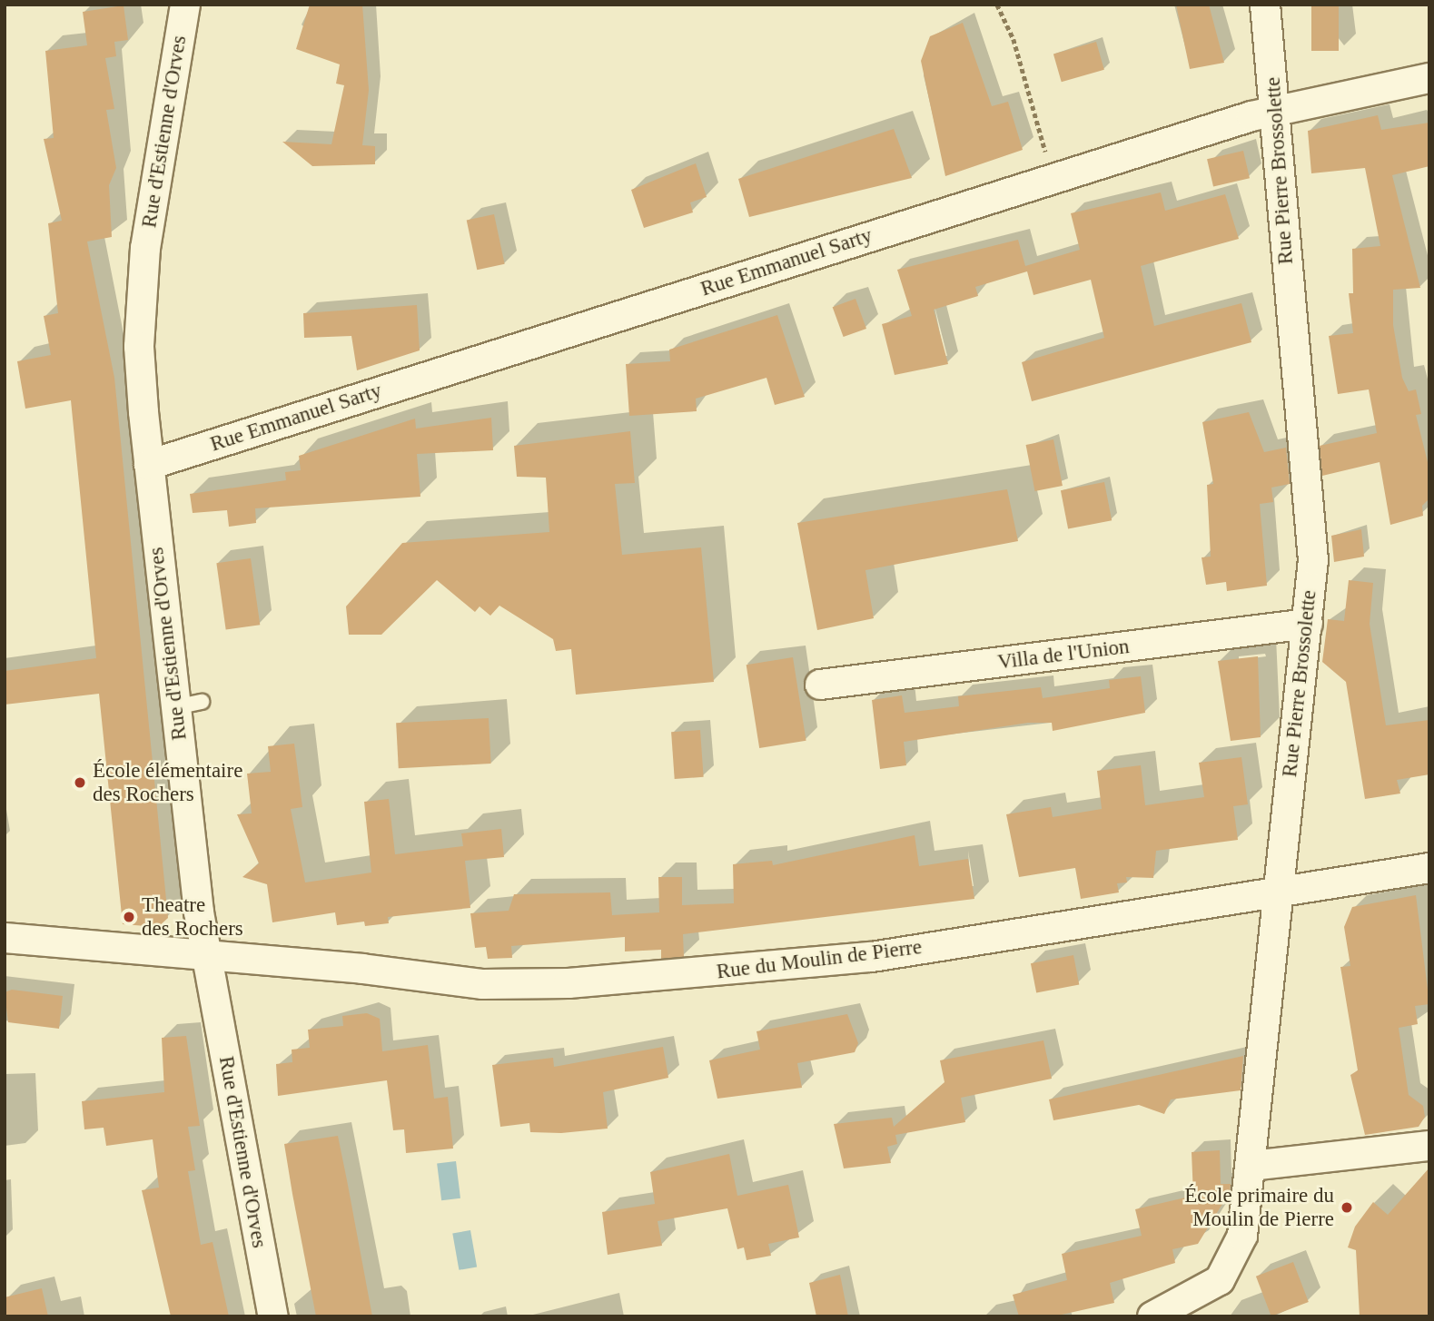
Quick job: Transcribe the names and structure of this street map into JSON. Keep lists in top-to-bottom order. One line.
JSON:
{"streets":{"street":["Rue d'Estienne d'Orves","Rue Pierre Brossolette","Rue Emmanuel Sarty","Villa de l'Union","Rue du Moulin de Pierre"]},"crossings":[["Rue d'Estienne d'Orves","Rue Emmanuel Sarty"],["Rue d'Estienne d'Orves","Rue du Moulin de Pierre"],["Rue Pierre Brossolette","Rue Emmanuel Sarty"],["Rue Pierre Brossolette","Villa de l'Union"],["Rue Pierre Brossolette","Rue du Moulin de Pierre"]],"places":["École élémentaire des Rochers","Theatre des Rochers","École primaire du Moulin de Pierre"]}
